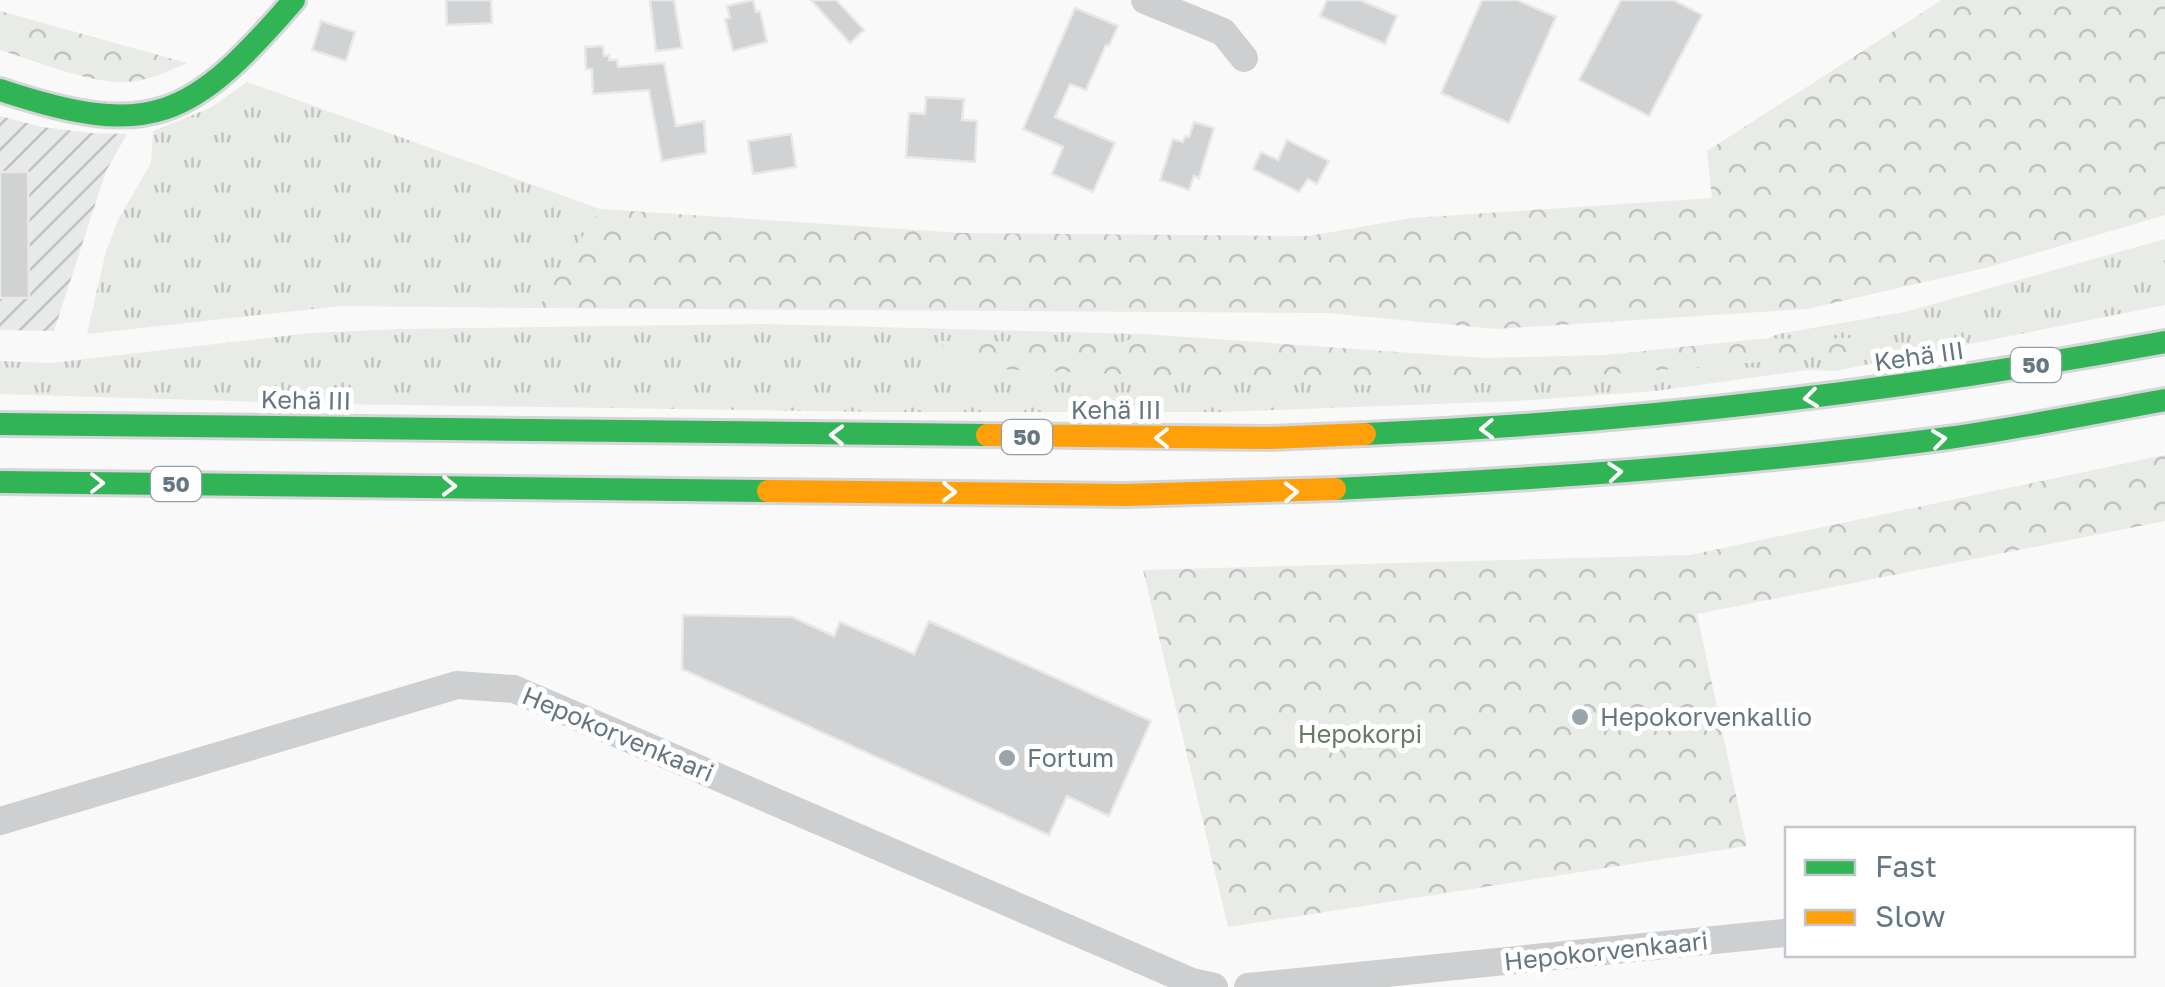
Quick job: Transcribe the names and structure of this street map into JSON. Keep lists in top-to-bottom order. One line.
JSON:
{"streets":{"main road":["Kehä III","50"],"street":["Hepokorvenkaari"]},"parks":["Hepokorpi"],"places":["Hepokorvenkallio","Fortum"],"legend":["Fast","Slow"]}
